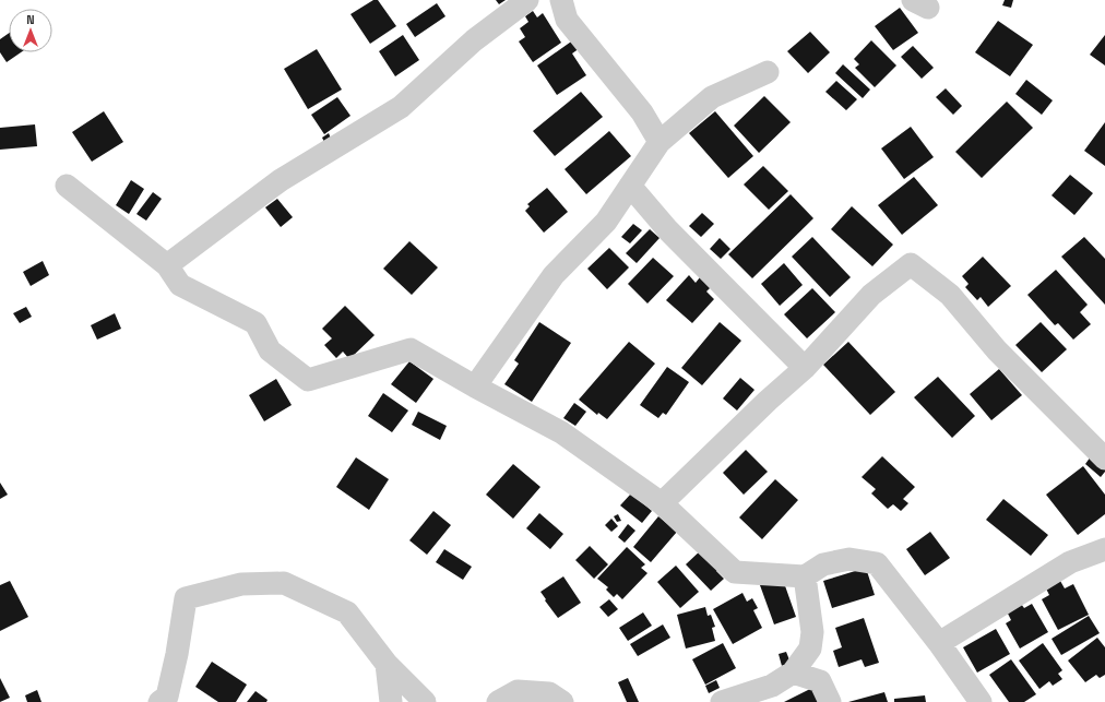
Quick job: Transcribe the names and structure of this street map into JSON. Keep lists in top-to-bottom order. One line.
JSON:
{"north":"top"}
